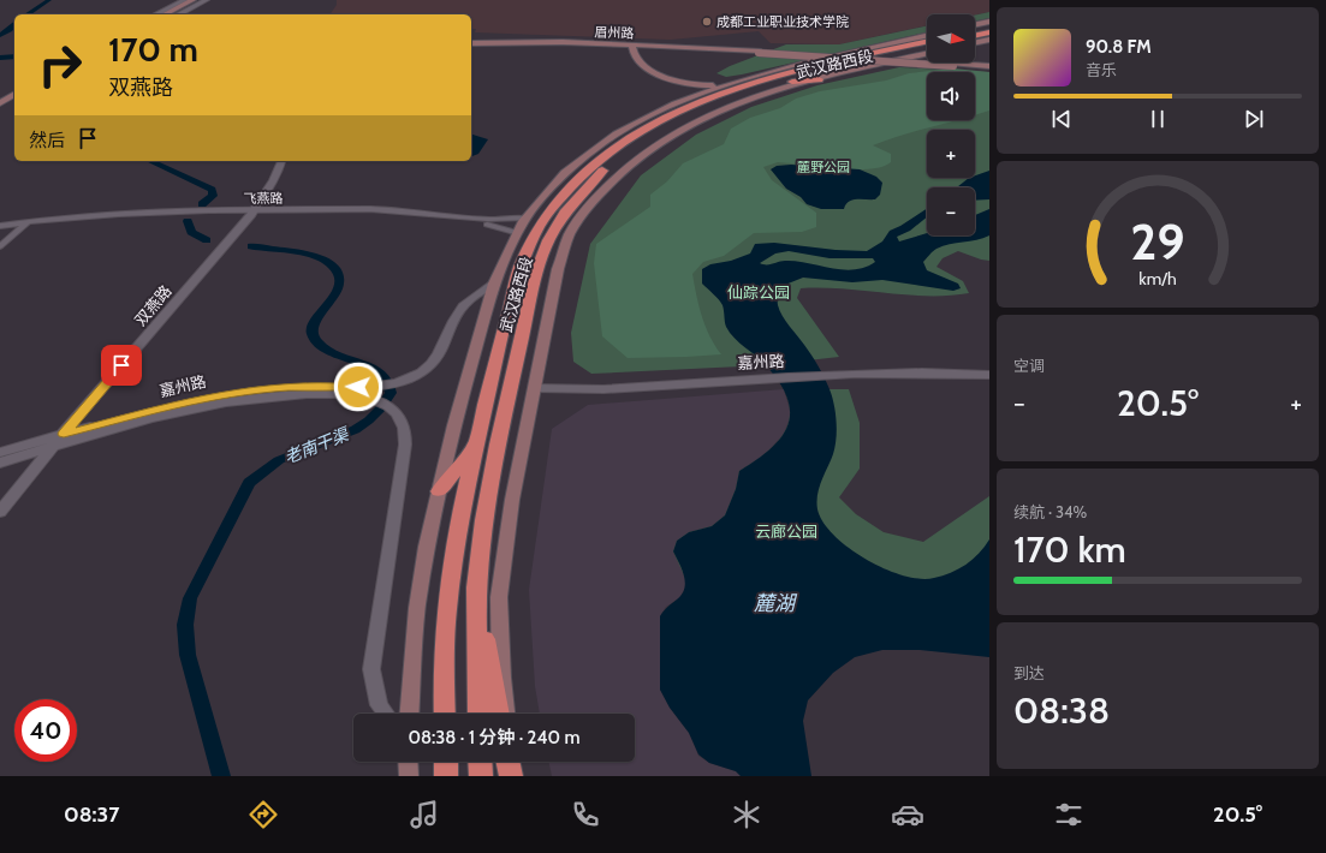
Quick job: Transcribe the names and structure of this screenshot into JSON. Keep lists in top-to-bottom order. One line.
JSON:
{"streets":{"highway":["武汉路西段"],"street":["飞燕路","双燕路","嘉州路"]},"crossings":[["飞燕路","双燕路"],["双燕路","嘉州路"]],"water":["老南干渠","麓湖"],"parks":["麓野公园","仙踪公园","云廊公园"],"places":["成都工业职业技术学院"],"north":"right","page":{"map_buttons":["+","−"],"turn":["170 m","双燕路"],"song":["90.8 FM","音乐"],"then":"然后","tile":["空调",["续航 · 34%","170 km"],["到达","08:38"]],"heat":["−","20.5°","+"],"limit":"40","trip":"08:38 · 1 分钟 · 240 m","tabs":["08:37","20.5°"],"gauge":["29","km/h"]}}
